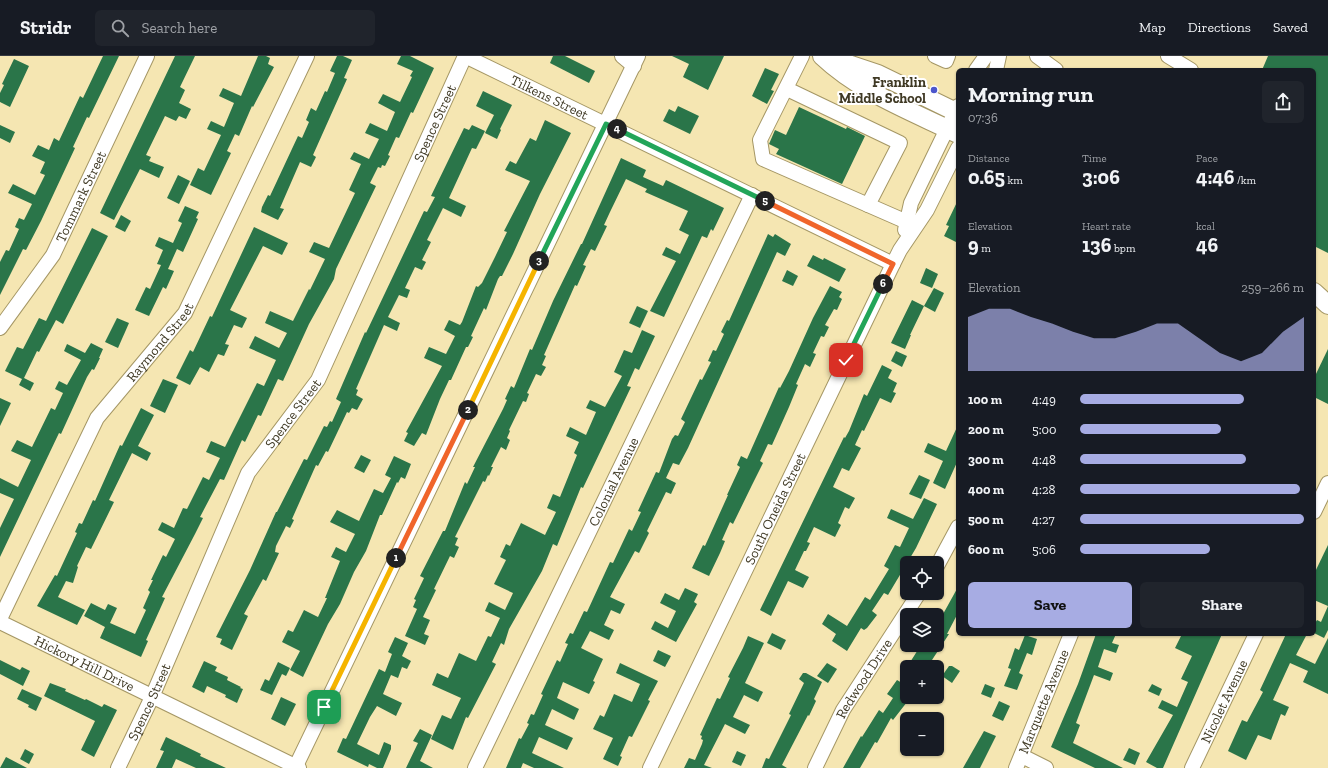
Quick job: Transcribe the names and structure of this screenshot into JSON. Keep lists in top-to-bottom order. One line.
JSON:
{"streets":{"street":["Tilkens Street","Spence Street","Tommark Street","Raymond Street","Colonial Avenue","South Oneida Street","Hickory Hill Drive","Redwood Drive","Marquette Avenue","Nicolet Avenue"]},"crossings":[["Tilkens Street","Spence Street"],["Tilkens Street","Colonial Avenue"],["Tilkens Street","South Oneida Street"],["Spence Street","Hickory Hill Drive"],["Raymond Street","Hickory Hill Drive"]],"places":["Franklin Middle School"],"page":{"header":"Stridr","search":"Search here","nav":["Map","Directions","Saved"],"heading":["Morning run","07:36"],"pins":["4","5","3","6","2","1"],"stats":[["Distance","0.65 km"],["Time","3:06"],["Pace","4:46 /km"],["Elevation","9 m"],["Heart rate","136 bpm"],["kcal","46"]],"chart":["Elevation","259–266 m"],"list":[{"name":"100 m","note":"4:49"},{"name":"200 m","note":"5:00"},{"name":"300 m","note":"4:48"},{"name":"400 m","note":"4:28"},{"name":"500 m","note":"4:27"},{"name":"600 m","note":"5:06"}],"map_buttons":["+","−"],"buttons":["Save","Share"]}}
